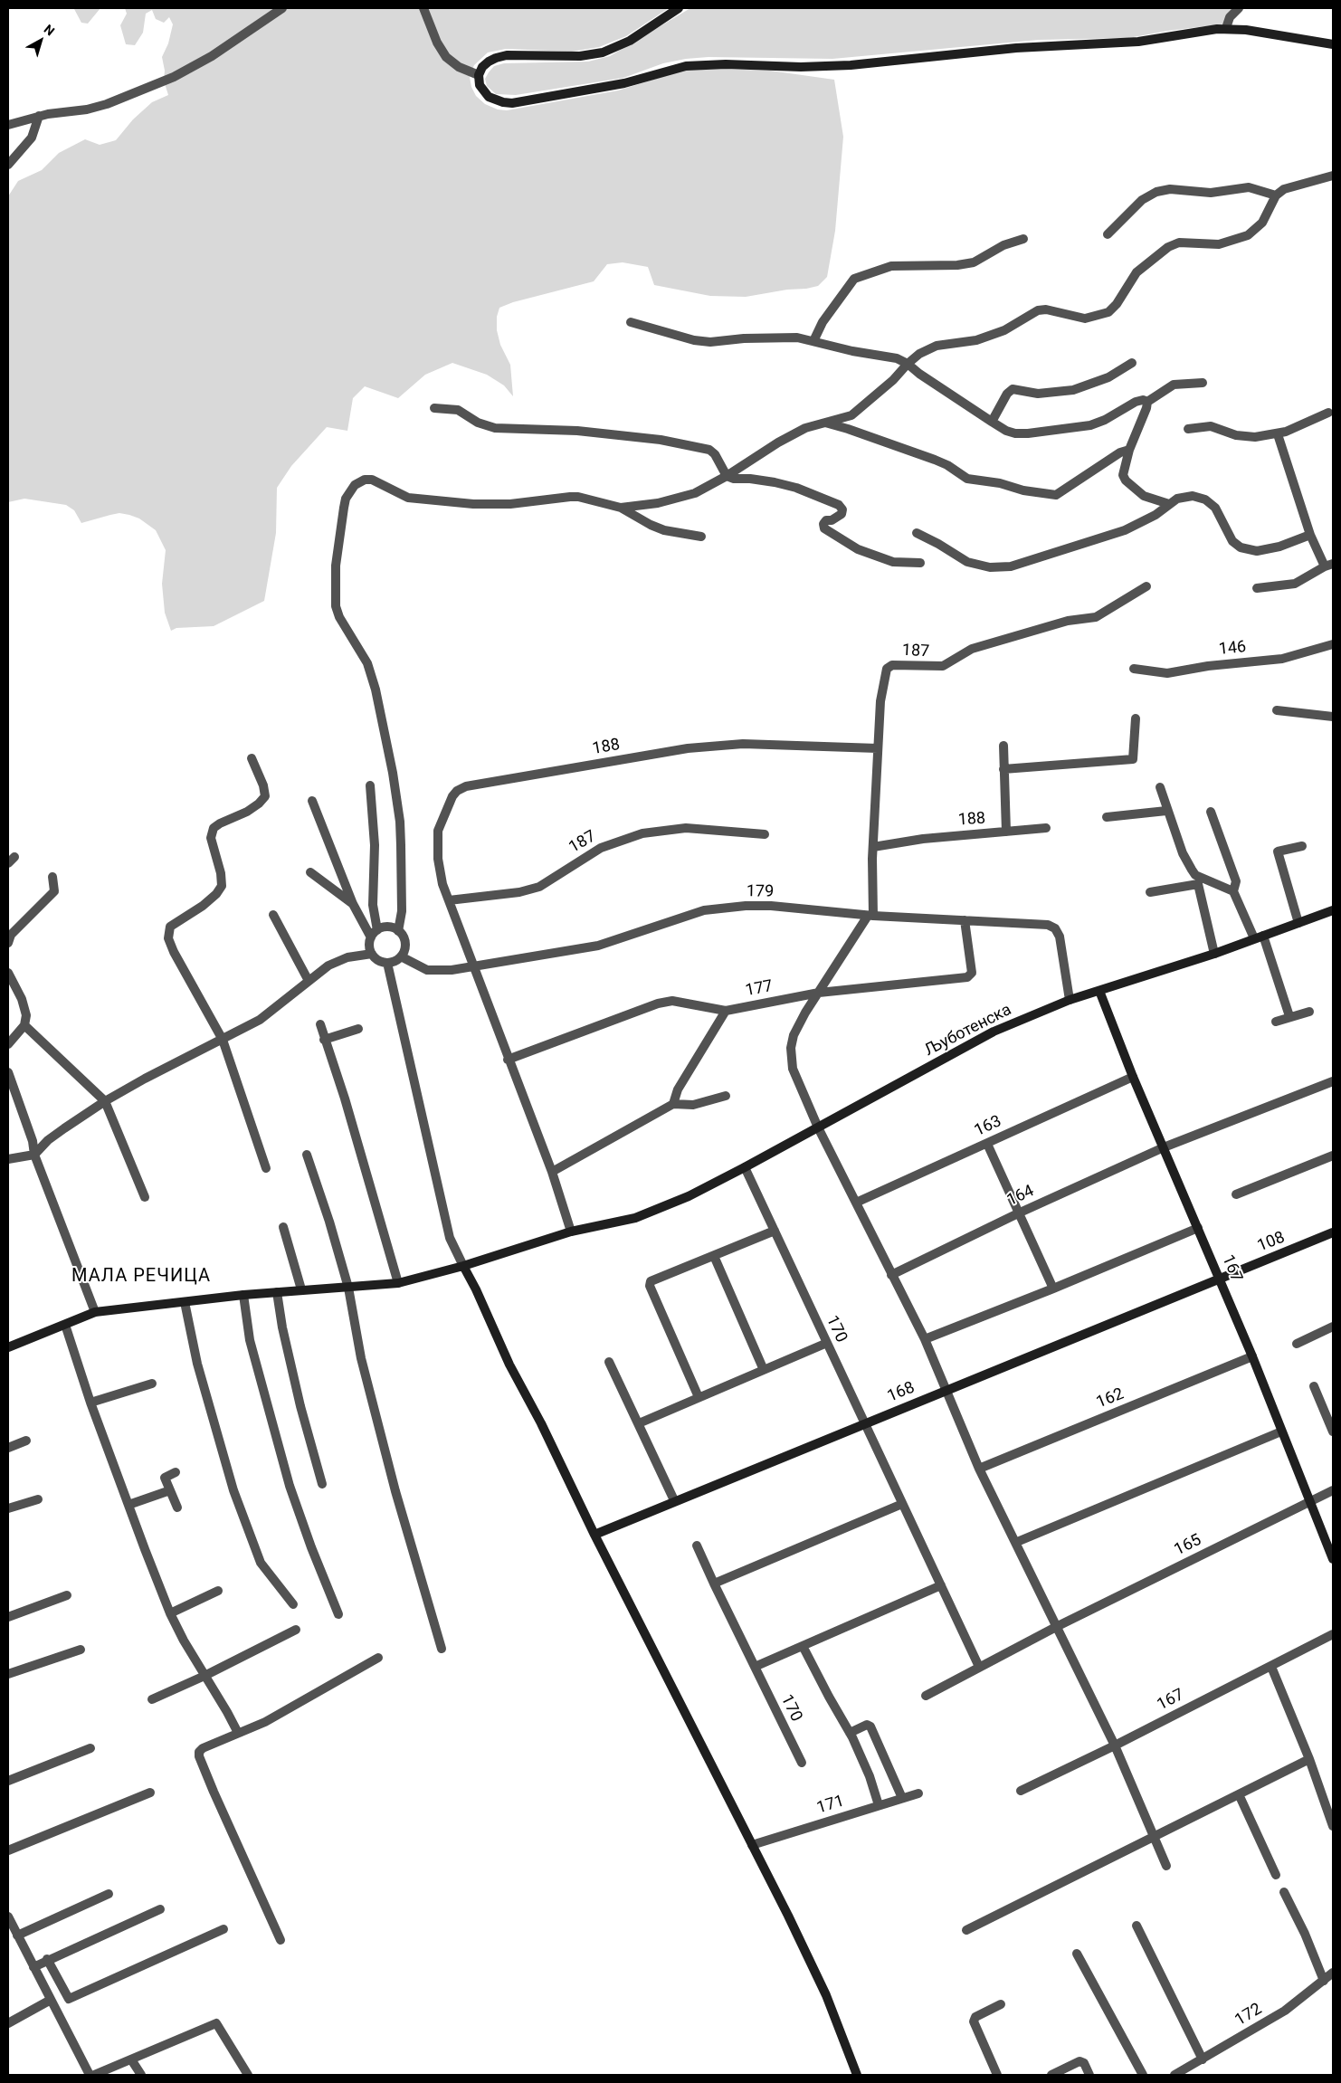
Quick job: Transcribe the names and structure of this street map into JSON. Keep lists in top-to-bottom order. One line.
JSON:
{"streets":{"main road":["Љуботенска","108","167","168"],"street":["146","187","188","179","177","163","164","170","162","165","171","172"]},"crossings":[["187","188"],["187","179"],["188","179"],["188","177"],["188","Љуботенска"],["179","177"],["179","Љуботенска"],["Љуботенска","167"],["Љуботенска","170"],["163","167"],["164","167"],["108","167"],["108","168"],["167","168"],["167","162"],["167","165"],["170","168"],["170","165"]],"districts":["МАЛА РЕЧИЦА"],"north":"top right"}
